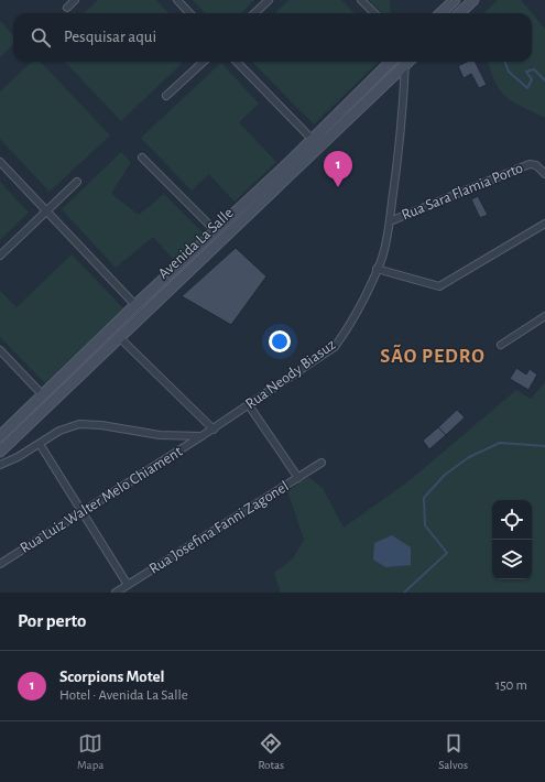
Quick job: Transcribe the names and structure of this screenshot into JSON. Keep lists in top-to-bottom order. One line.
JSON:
{"streets":{"main road":["Avenida La Salle"],"street":["Rua Sara Flamia Porto","Rua Neody Biasuz","Rua Luiz Walter Melo Chiament","Rua Josefina Fanni Zagonel"]},"crossings":[["Rua Sara Flamia Porto","Rua Neody Biasuz"],["Rua Neody Biasuz","Rua Luiz Walter Melo Chiament"]],"districts":["SÃO PEDRO"],"page":{"search":"Pesquisar aqui","pins":"1","heading":"Por perto","list":[{"mark":"1","name":"Scorpions Motel","note":"Hotel · Avenida La Salle","value":"150 m"}],"nav":["Mapa","Rotas","Salvos"]}}
